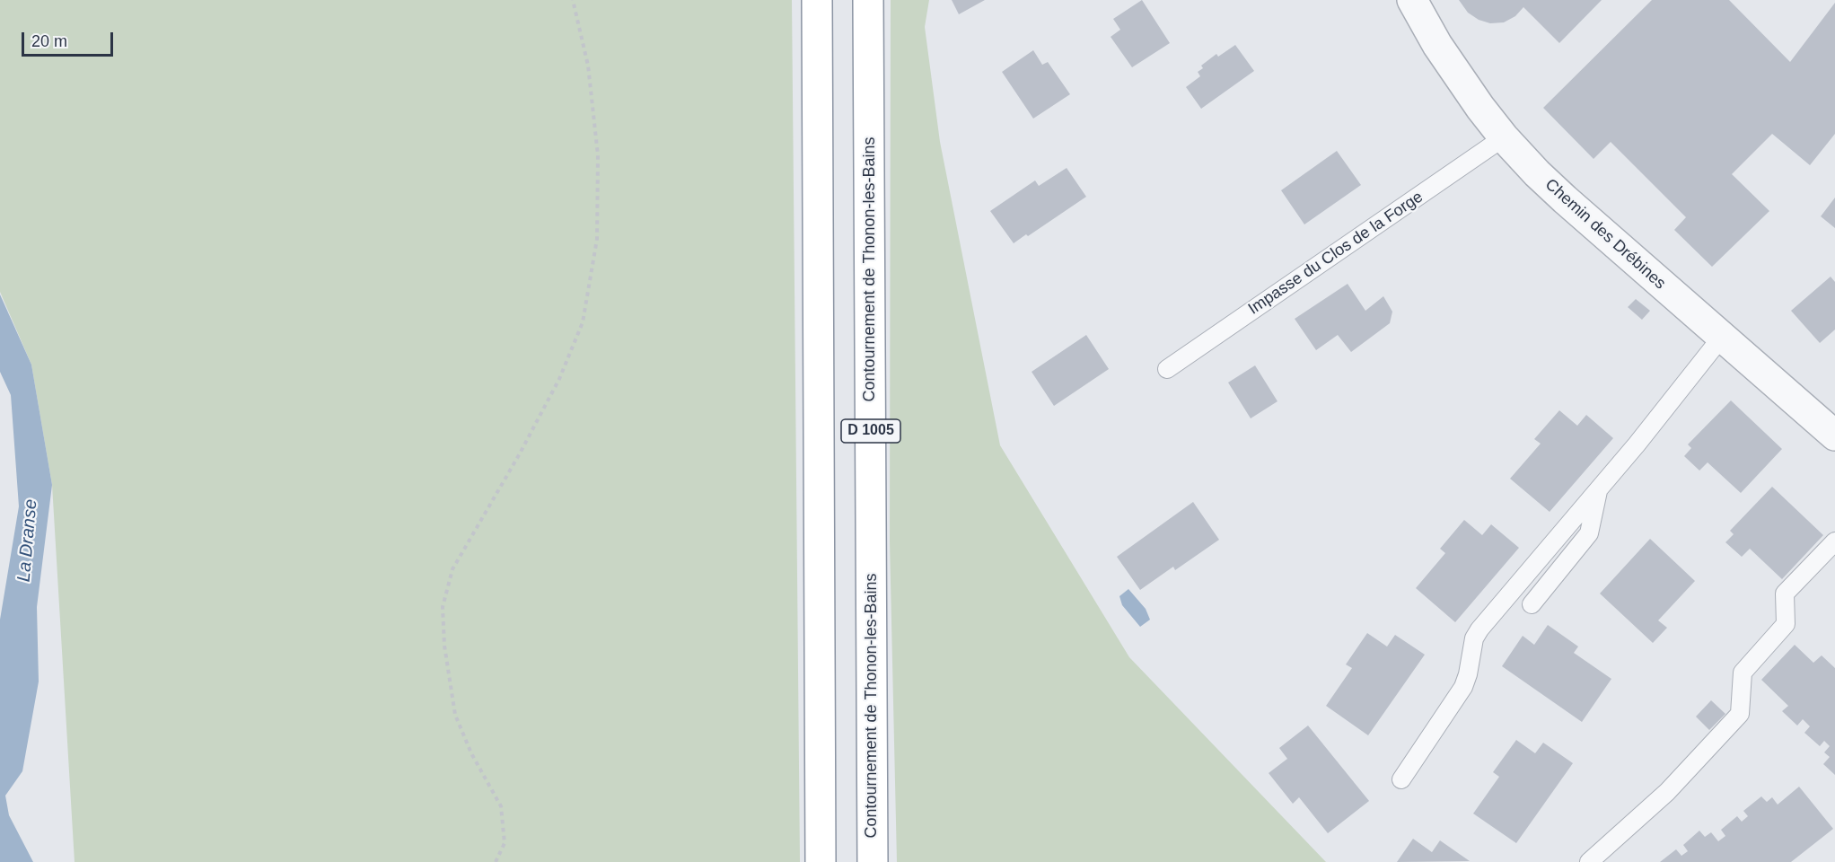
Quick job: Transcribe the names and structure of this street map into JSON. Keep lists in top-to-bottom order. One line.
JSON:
{"streets":{"highway":["Contournement de Thonon-les-Bains","D 1005"],"street":["Chemin des Drébines"],"lane":["Impasse du Clos de la Forge"]},"crossings":[["Chemin des Drébines","Impasse du Clos de la Forge"]],"water":["La Dranse"],"scale_bar":"20 m"}
